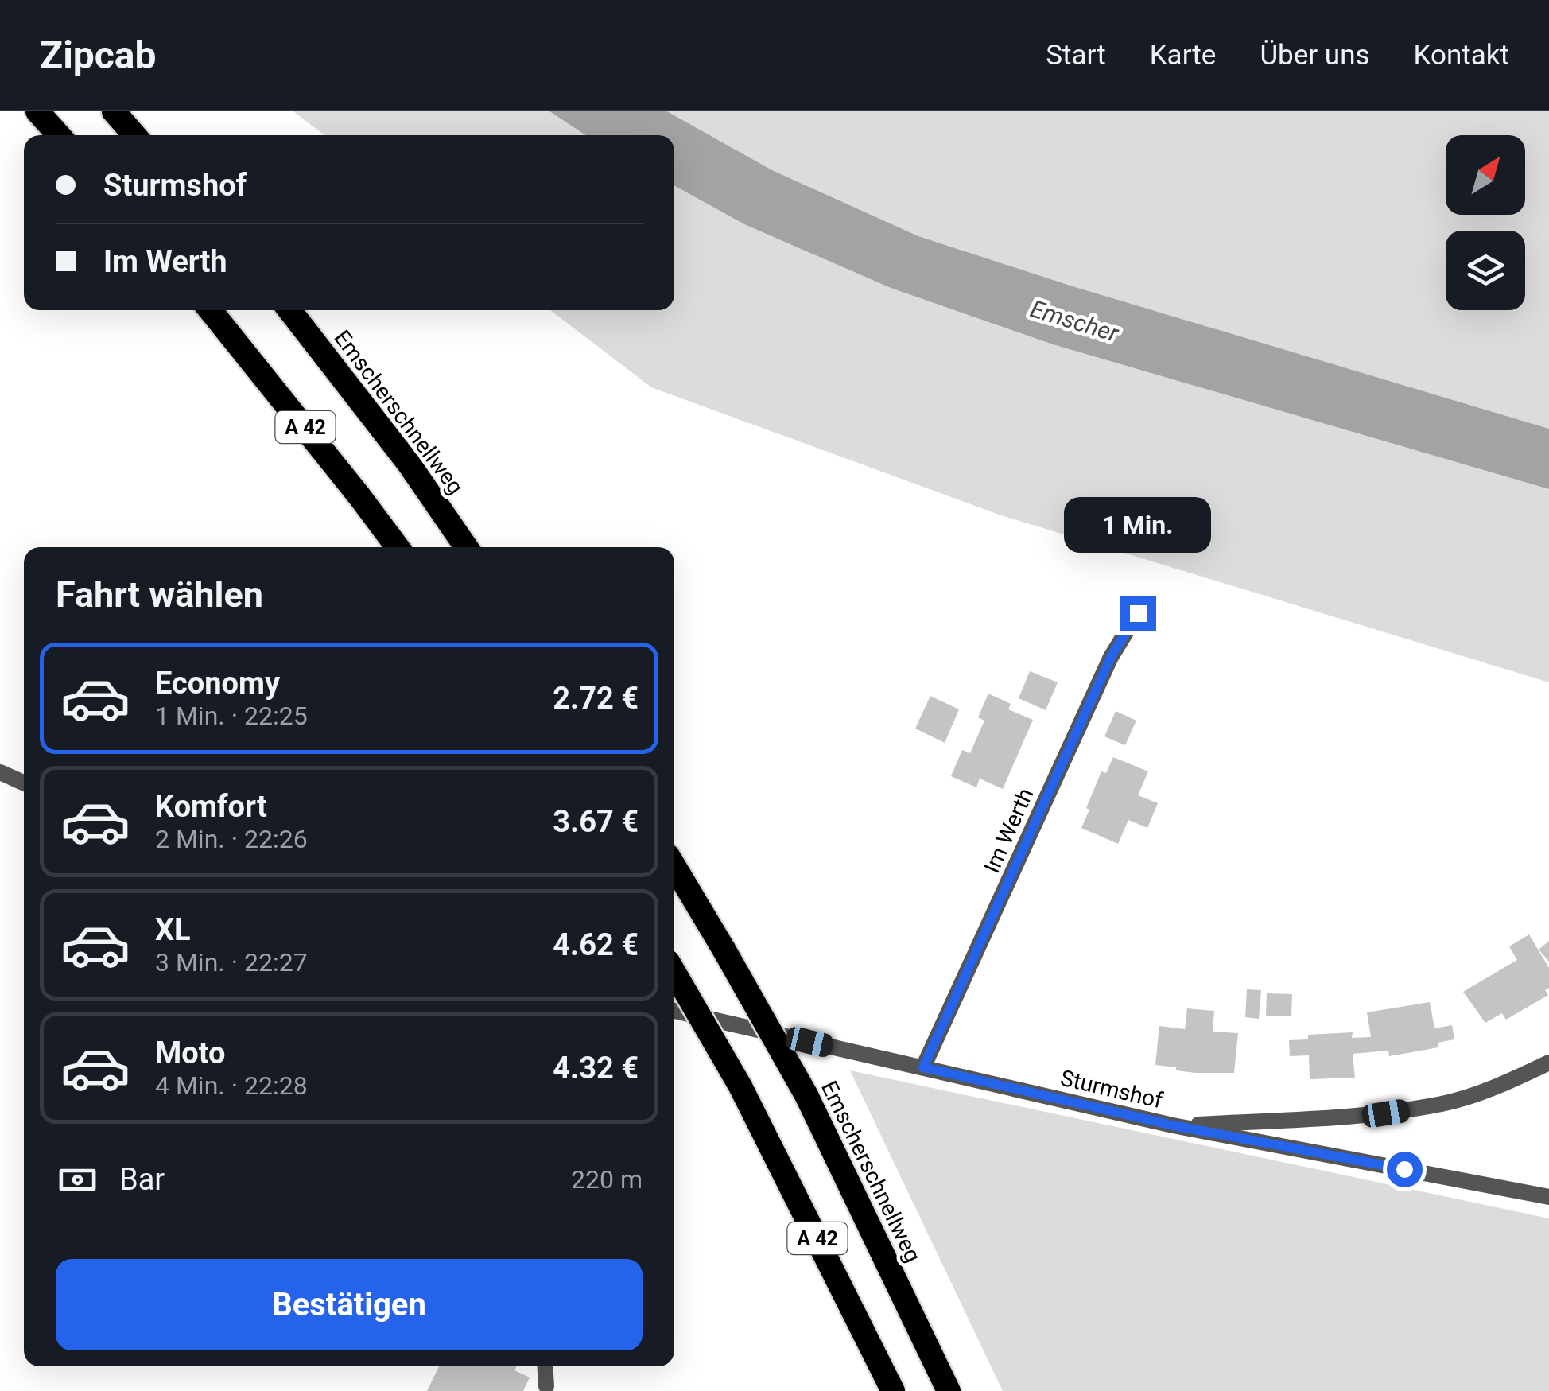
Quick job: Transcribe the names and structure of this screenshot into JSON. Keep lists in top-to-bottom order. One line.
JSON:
{"streets":{"highway":["Emscherschnellweg","A 42"],"street":["Im Werth","Sturmshof"]},"crossings":[["Im Werth","Sturmshof"]],"water":["Emscher"],"north":"top right","page":{"header":"Zipcab","nav":["Start","Karte","Über uns","Kontakt"],"banner":["Sturmshof","Im Werth"],"bubble":"1 Min.","heading":"Fahrt wählen","list":[{"name":"Economy","note":"1 Min. · 22:25","value":"2.72 €"},{"name":"Komfort","note":"2 Min. · 22:26","value":"3.67 €"},{"name":"XL","note":"3 Min. · 22:27","value":"4.62 €"},{"name":"Moto","note":"4 Min. · 22:28","value":"4.32 €"}],"pay":["Bar","220 m"],"buttons":"Bestätigen"}}
